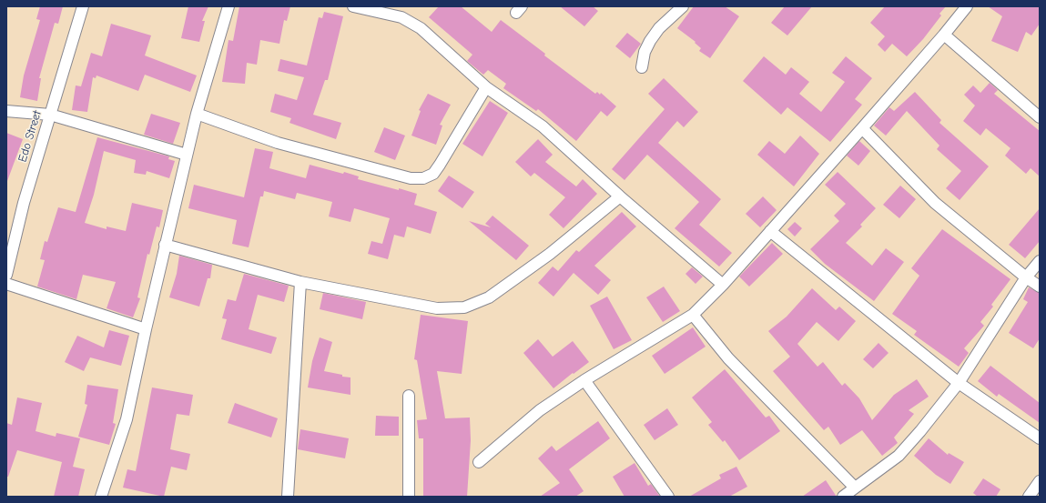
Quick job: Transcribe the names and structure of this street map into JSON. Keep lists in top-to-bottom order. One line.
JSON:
{"streets":{"street":["Edo Street"]}}
